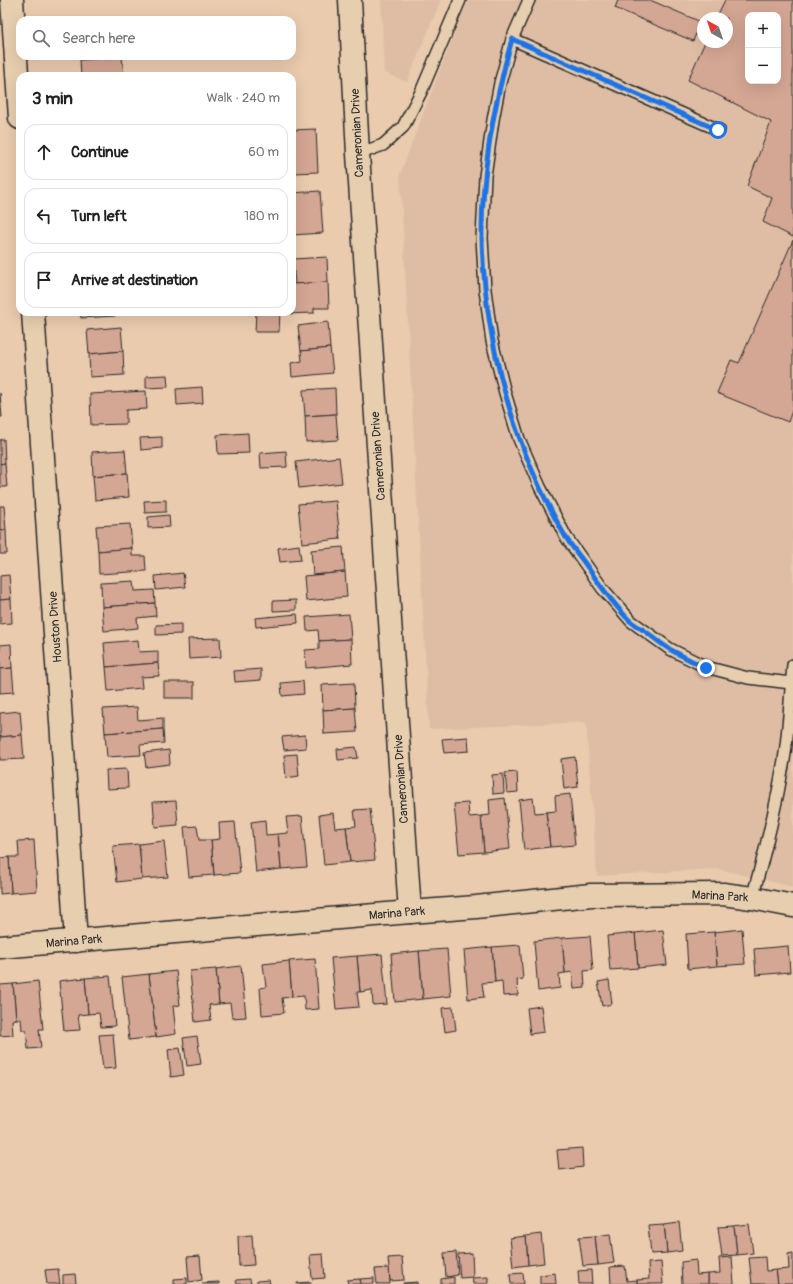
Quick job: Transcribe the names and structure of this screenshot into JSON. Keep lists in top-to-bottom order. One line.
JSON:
{"streets":{"street":["Cameronian Drive","Houston Drive","Marina Park"]},"crossings":[["Cameronian Drive","Marina Park"],["Houston Drive","Marina Park"]],"north":"top left","page":{"map_buttons":["+","−"],"search":"Search here","heading":["3 min","Walk · 240 m"],"list":[["Continue","60 m"],["Turn left","180 m"],"Arrive at destination"]}}
